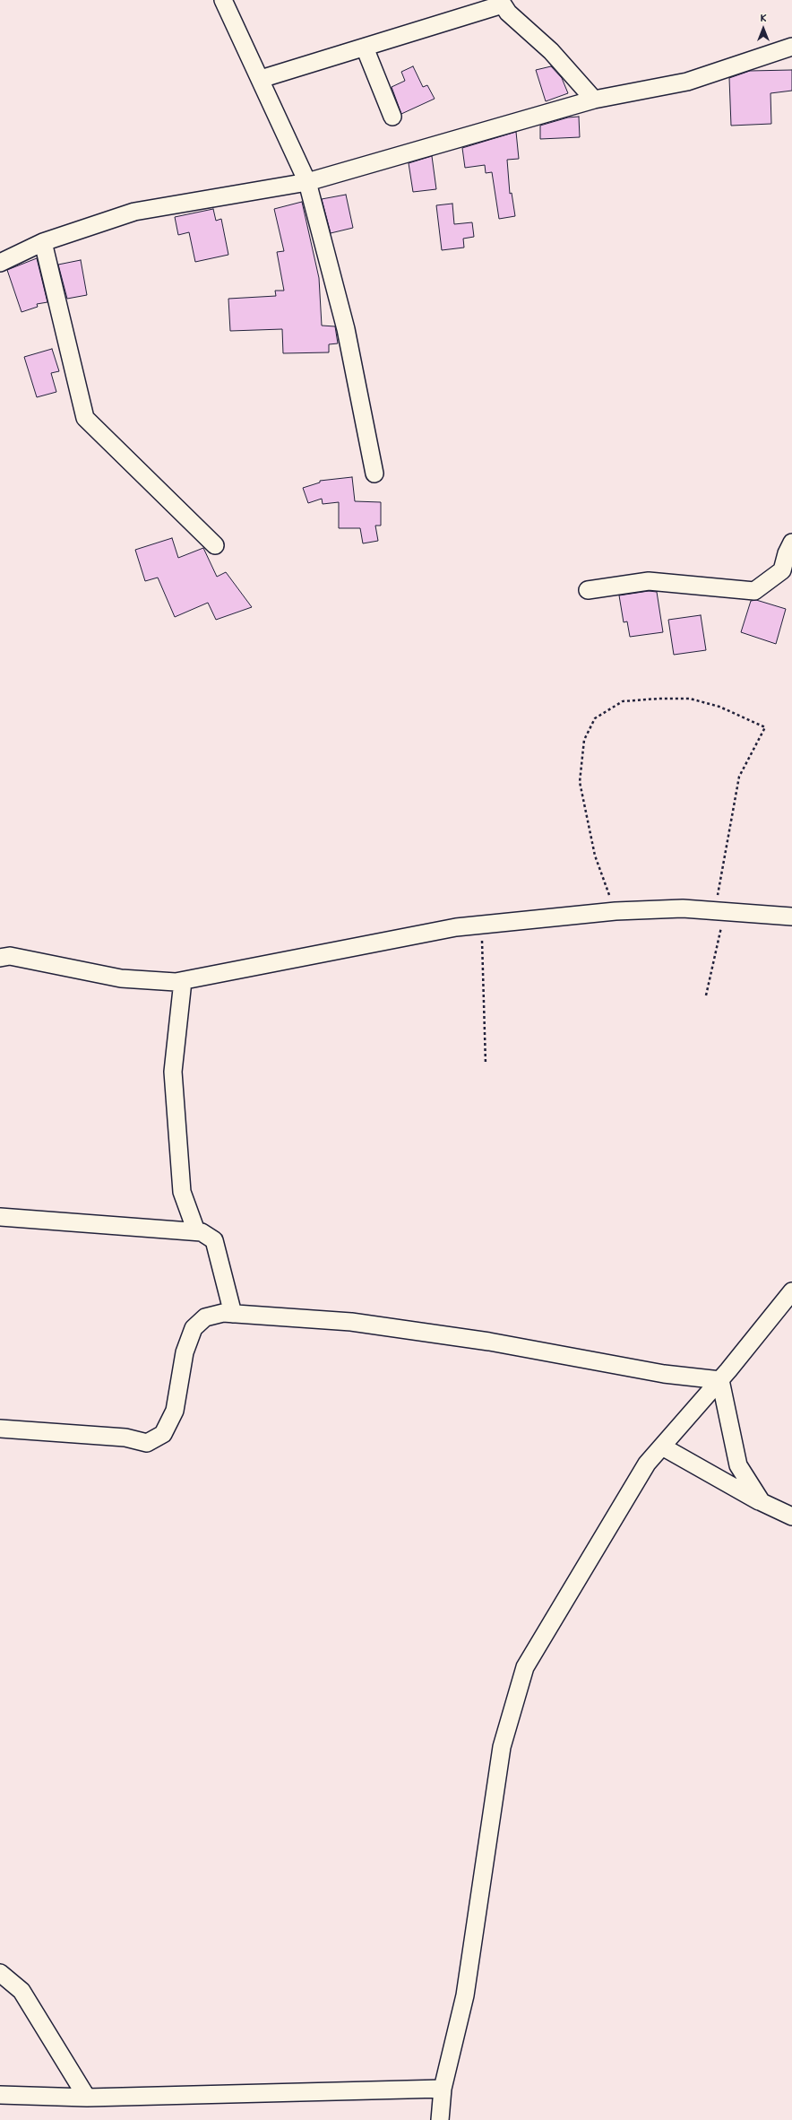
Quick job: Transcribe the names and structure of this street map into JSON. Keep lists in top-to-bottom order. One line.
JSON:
{"north":"top"}
